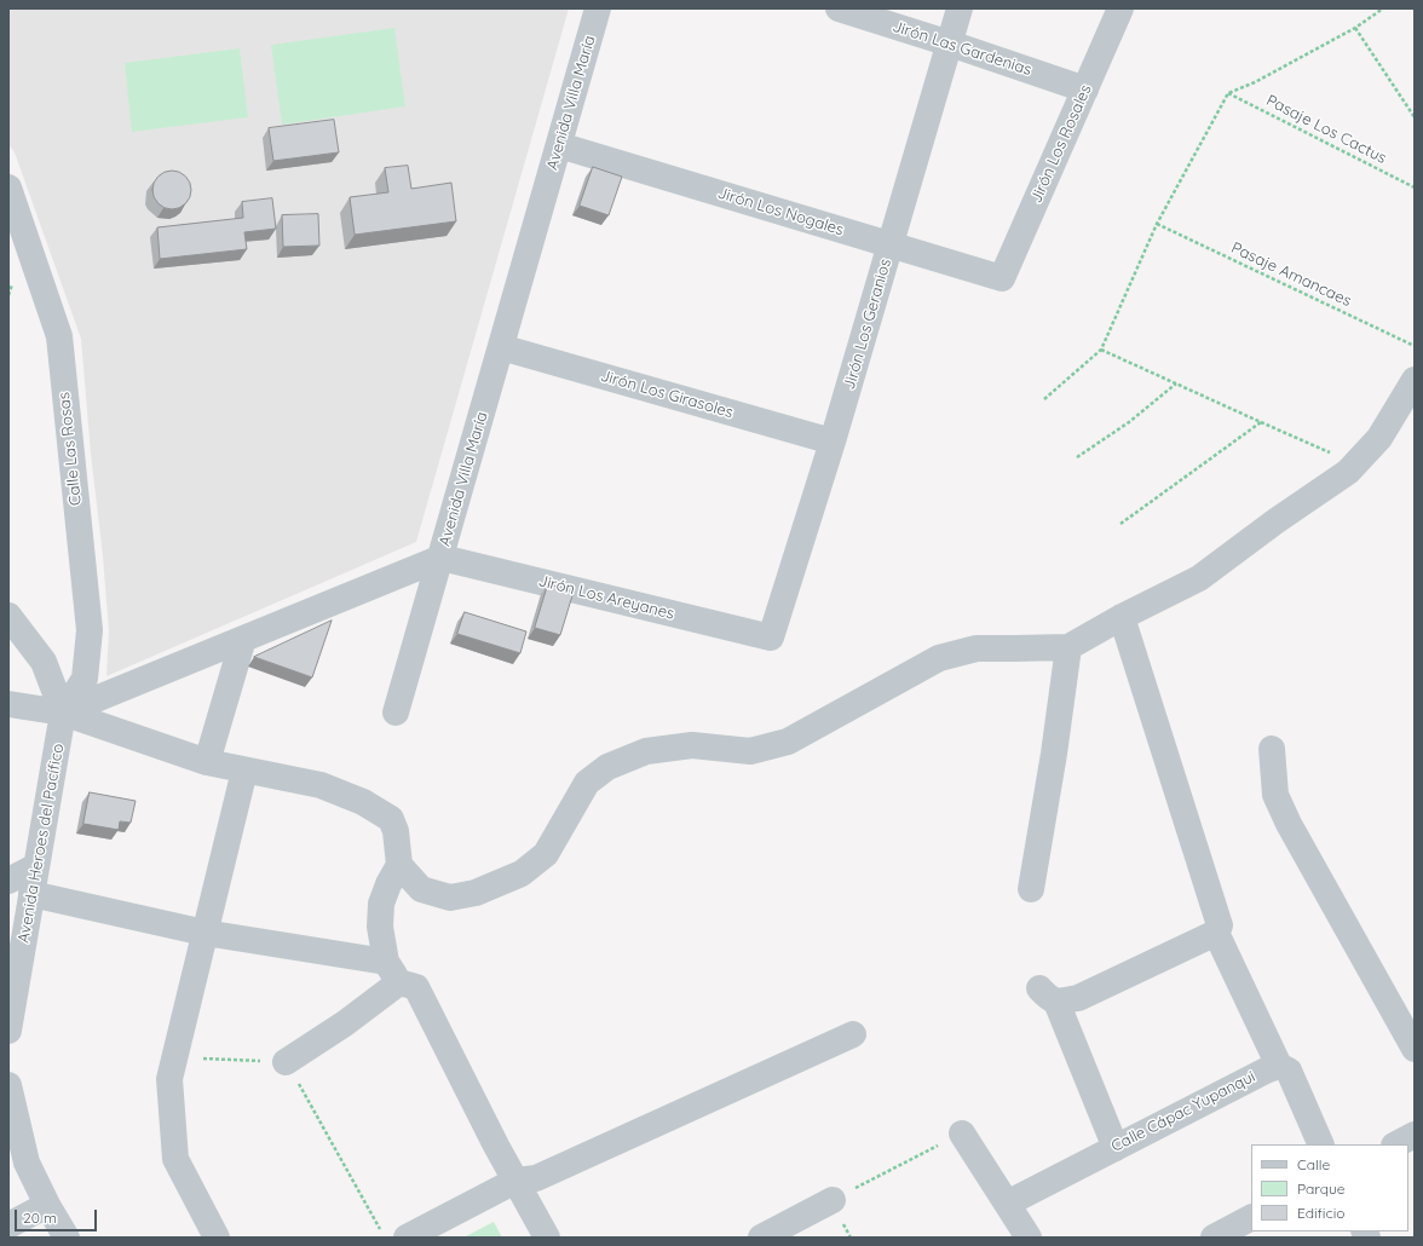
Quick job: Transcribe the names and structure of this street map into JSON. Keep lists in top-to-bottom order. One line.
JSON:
{"streets":{"street":["Jirón Las Gardenias","Avenida Villa María","Jirón Los Rosales","Jirón Los Nogales","Jirón Los Geranios","Jirón Los Girasoles","Calle Las Rosas","Jirón Los Areyanes","Avenida Heroes del Pacífico","Calle Cápac Yupanqui"],"path":["Pasaje Los Cactus","Pasaje Amancaes"]},"crossings":[["Jirón Las Gardenias","Jirón Los Rosales"],["Jirón Las Gardenias","Jirón Los Geranios"],["Avenida Villa María","Jirón Los Nogales"],["Avenida Villa María","Jirón Los Girasoles"],["Avenida Villa María","Calle Las Rosas"],["Avenida Villa María","Jirón Los Areyanes"],["Avenida Villa María","Avenida Heroes del Pacífico"],["Jirón Los Rosales","Jirón Los Nogales"],["Jirón Los Nogales","Jirón Los Geranios"],["Jirón Los Geranios","Jirón Los Girasoles"],["Jirón Los Geranios","Jirón Los Areyanes"],["Calle Las Rosas","Avenida Heroes del Pacífico"]],"legend":["Calle","Parque","Edificio"],"scale_bar":"20 m"}
